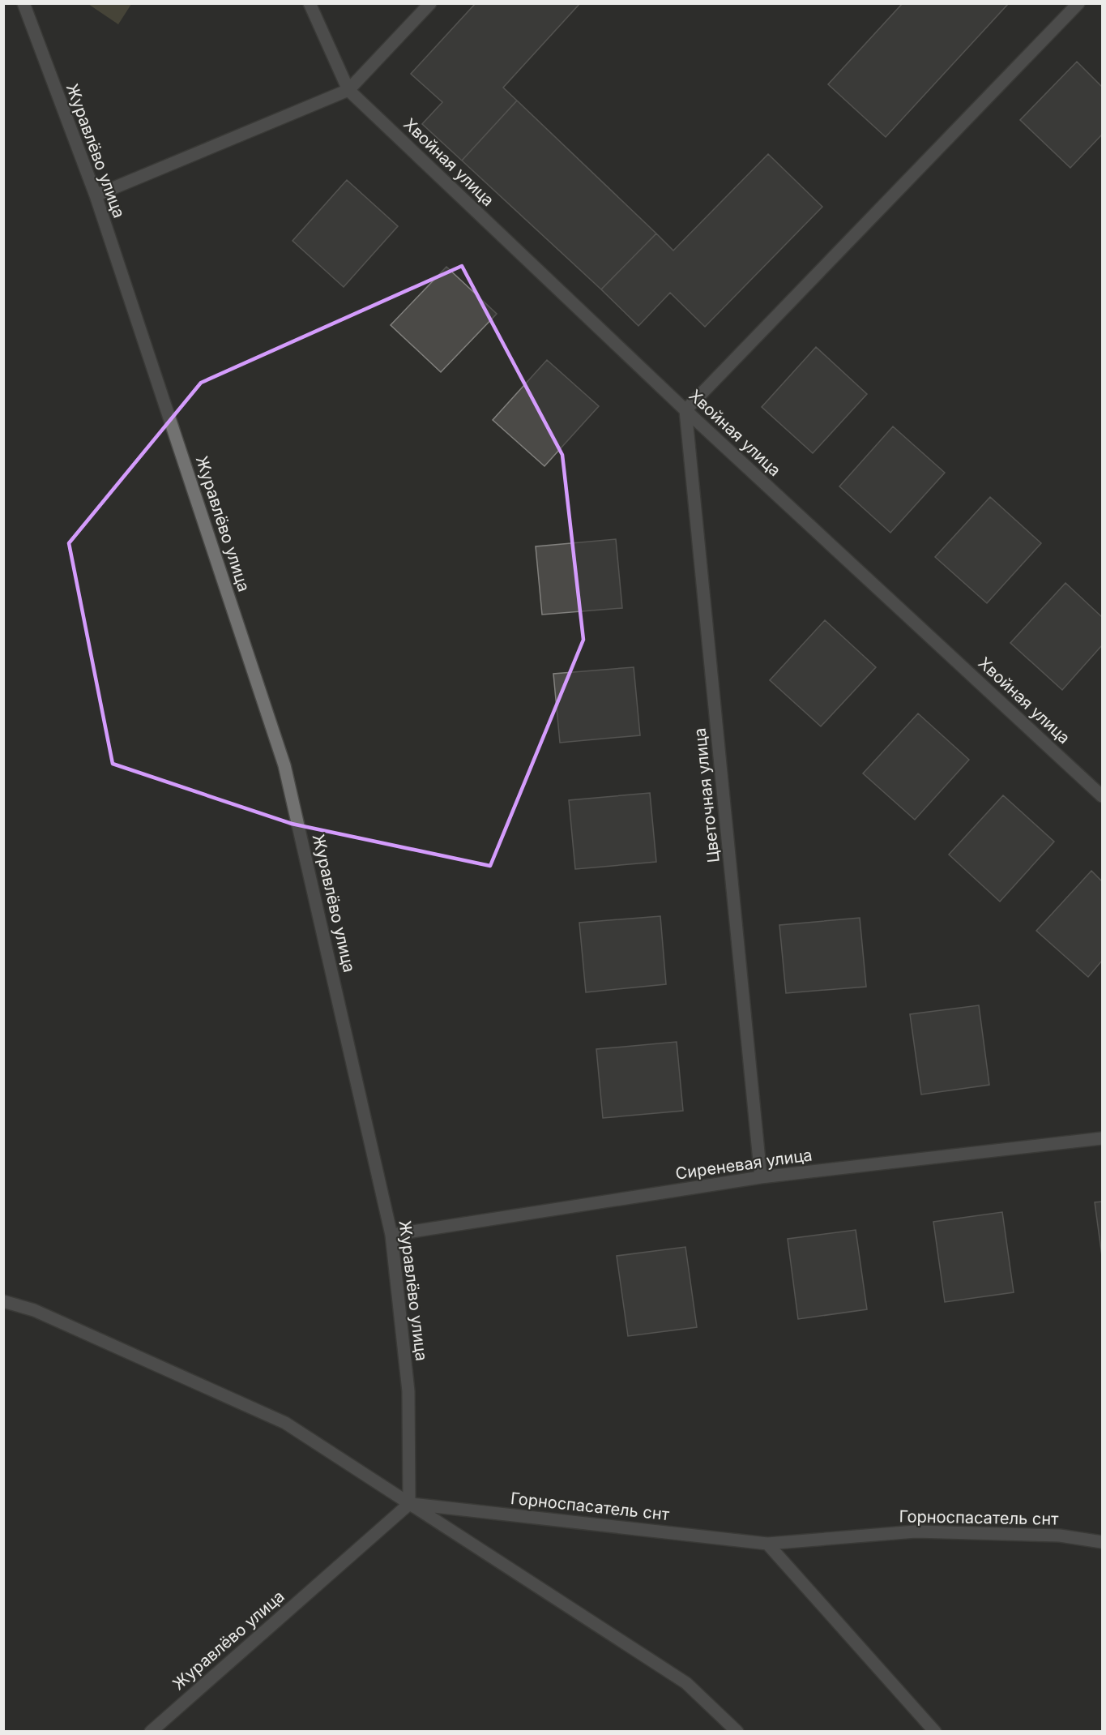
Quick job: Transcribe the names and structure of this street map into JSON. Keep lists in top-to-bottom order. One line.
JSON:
{"streets":{"street":["Журавлёво улица","Хвойная улица","Цветочная улица","Сиреневая улица","Горноспасатель снт"]},"crossings":[["Журавлёво улица","Сиреневая улица"],["Журавлёво улица","Горноспасатель снт"],["Хвойная улица","Цветочная улица"],["Цветочная улица","Сиреневая улица"]]}
